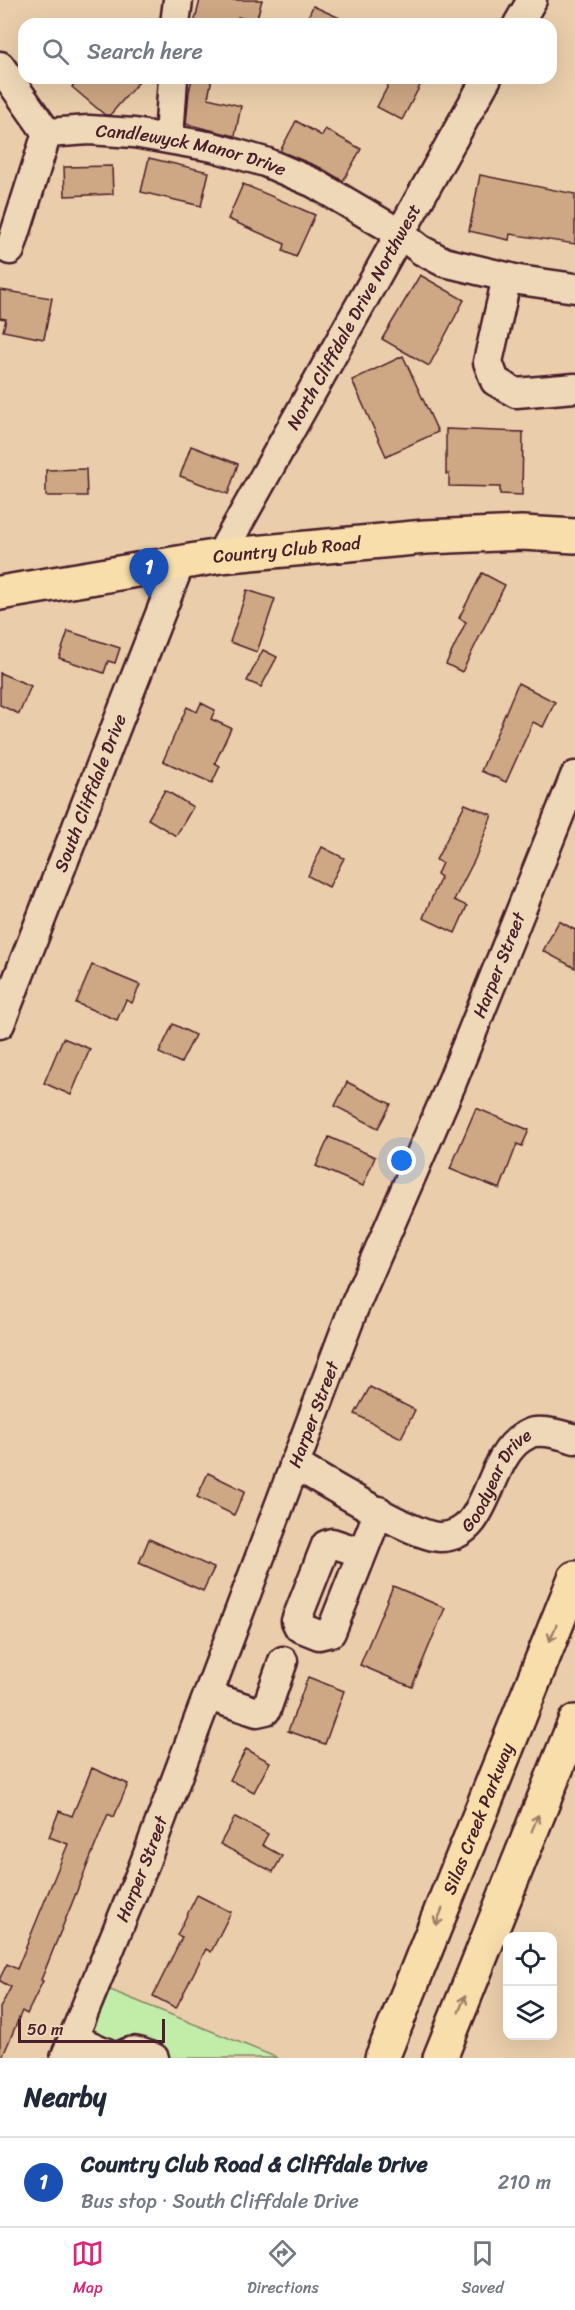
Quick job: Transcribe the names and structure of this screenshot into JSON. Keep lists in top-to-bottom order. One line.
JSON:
{"streets":{"main road":["Country Club Road","Silas Creek Parkway"],"street":["Candlewyck Manor Drive","North Cliffdale Drive Northwest","South Cliffdale Drive","Harper Street","Goodyear Drive"]},"crossings":[["Candlewyck Manor Drive","North Cliffdale Drive Northwest"],["North Cliffdale Drive Northwest","Country Club Road"],["Country Club Road","South Cliffdale Drive"],["Harper Street","Goodyear Drive"]],"scale_bar":"50 m","page":{"search":"Search here","pins":"1","scale":"50 m","heading":"Nearby","list":[{"mark":"1","name":"Country Club Road & Cliffdale Drive","note":"Bus stop · South Cliffdale Drive","value":"210 m"}],"nav":["Map","Directions","Saved"]}}
